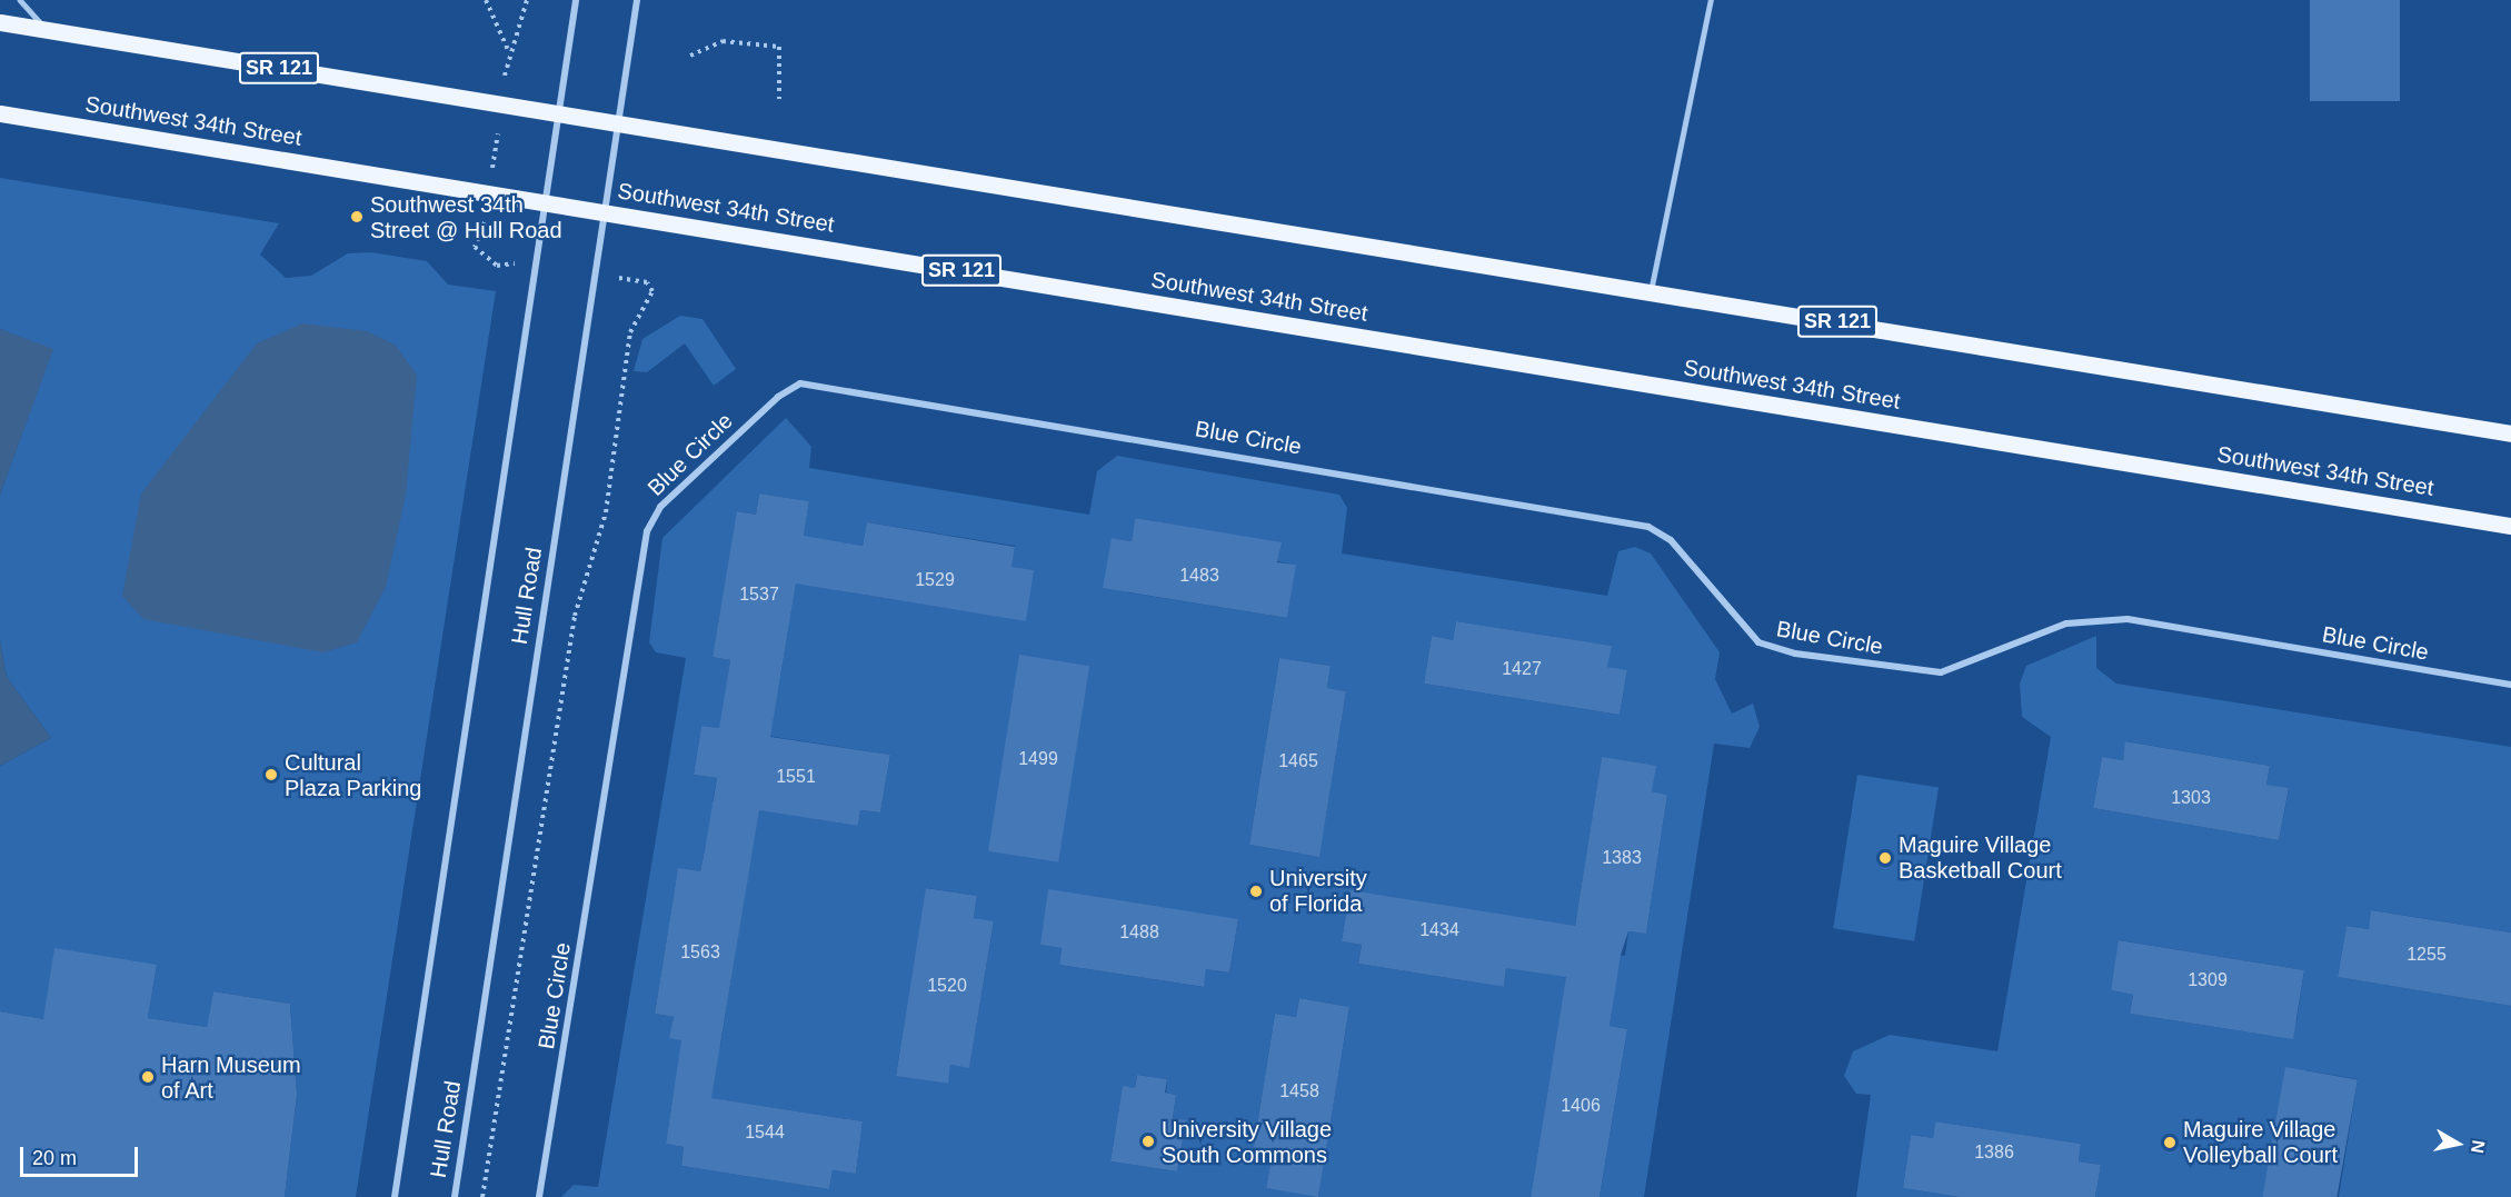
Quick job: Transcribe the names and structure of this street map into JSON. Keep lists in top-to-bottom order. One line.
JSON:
{"streets":{"main road":["SR 121","Southwest 34th Street"],"street":["Blue Circle","Hull Road"]},"crossings":[["SR 121","Hull Road"],["Southwest 34th Street","Hull Road"]],"places":["Southwest 34th Street @ Hull Road","Cultural Plaza Parking","Maguire Village Basketball Court","University of Florida","Harn Museum of Art","University Village South Commons","Maguire Village Volleyball Court"],"house_numbers":["1483","1529","1537","1427","1499","1465","1551","1303","1383","1434","1488","1563","1255","1309","1520","1458","1406","1544","1386"],"scale_bar":"20 m","north":"right"}
